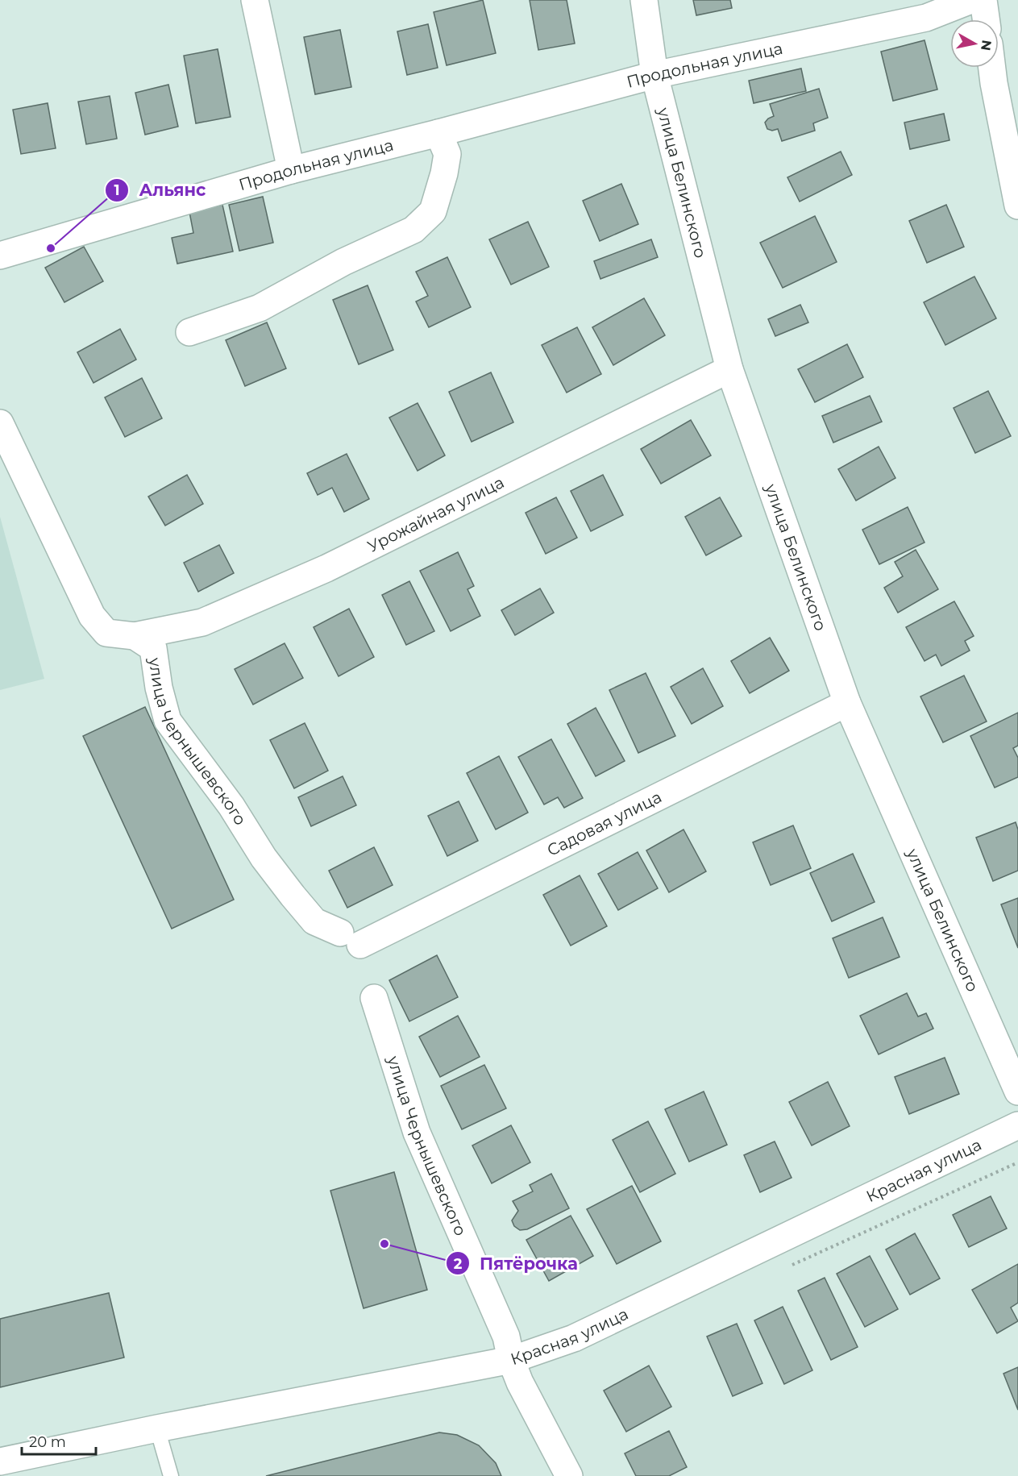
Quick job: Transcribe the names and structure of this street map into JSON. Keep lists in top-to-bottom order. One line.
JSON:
{"streets":{"street":["Продольная улица","улица Белинского","Урожайная улица","улица Чернышевского","Садовая улица","Красная улица"]},"crossings":[["Продольная улица","улица Белинского"],["улица Белинского","Урожайная улица"],["улица Белинского","Садовая улица"],["Урожайная улица","улица Чернышевского"],["улица Чернышевского","Садовая улица"],["улица Чернышевского","Красная улица"]],"places":["Альянс","Пятёрочка"],"scale_bar":"20 m","north":"right"}
